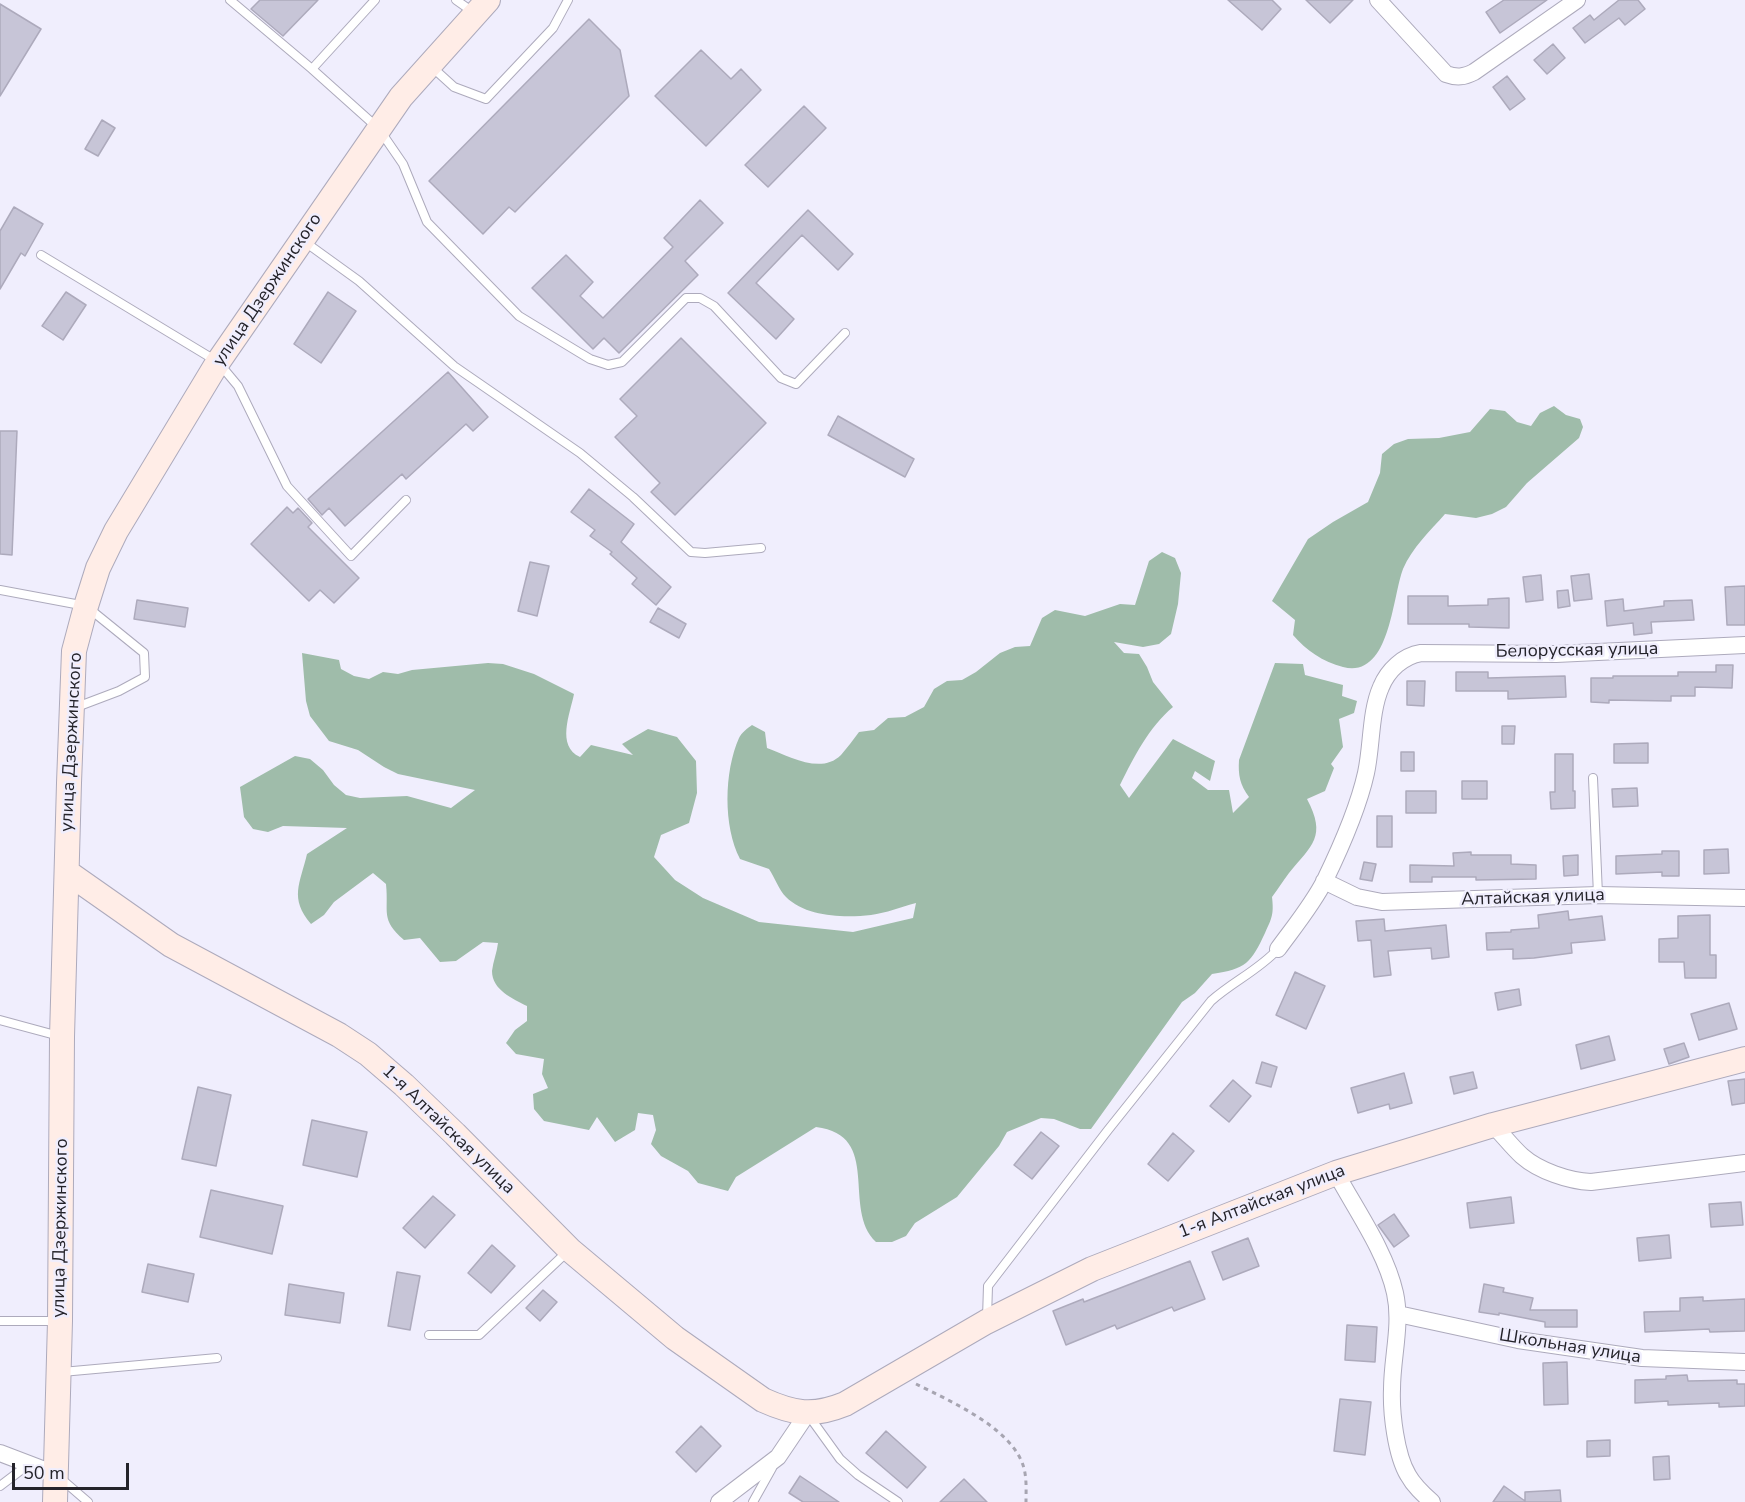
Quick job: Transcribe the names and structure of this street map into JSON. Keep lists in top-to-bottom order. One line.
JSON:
{"streets":{"street":["улица Дзержинского","Белорусская улица","Алтайская улица","1-я Алтайская улица","Школьная улица"]},"crossings":[["улица Дзержинского","1-я Алтайская улица"],["Белорусская улица","Алтайская улица"]],"scale_bar":"50 m"}
